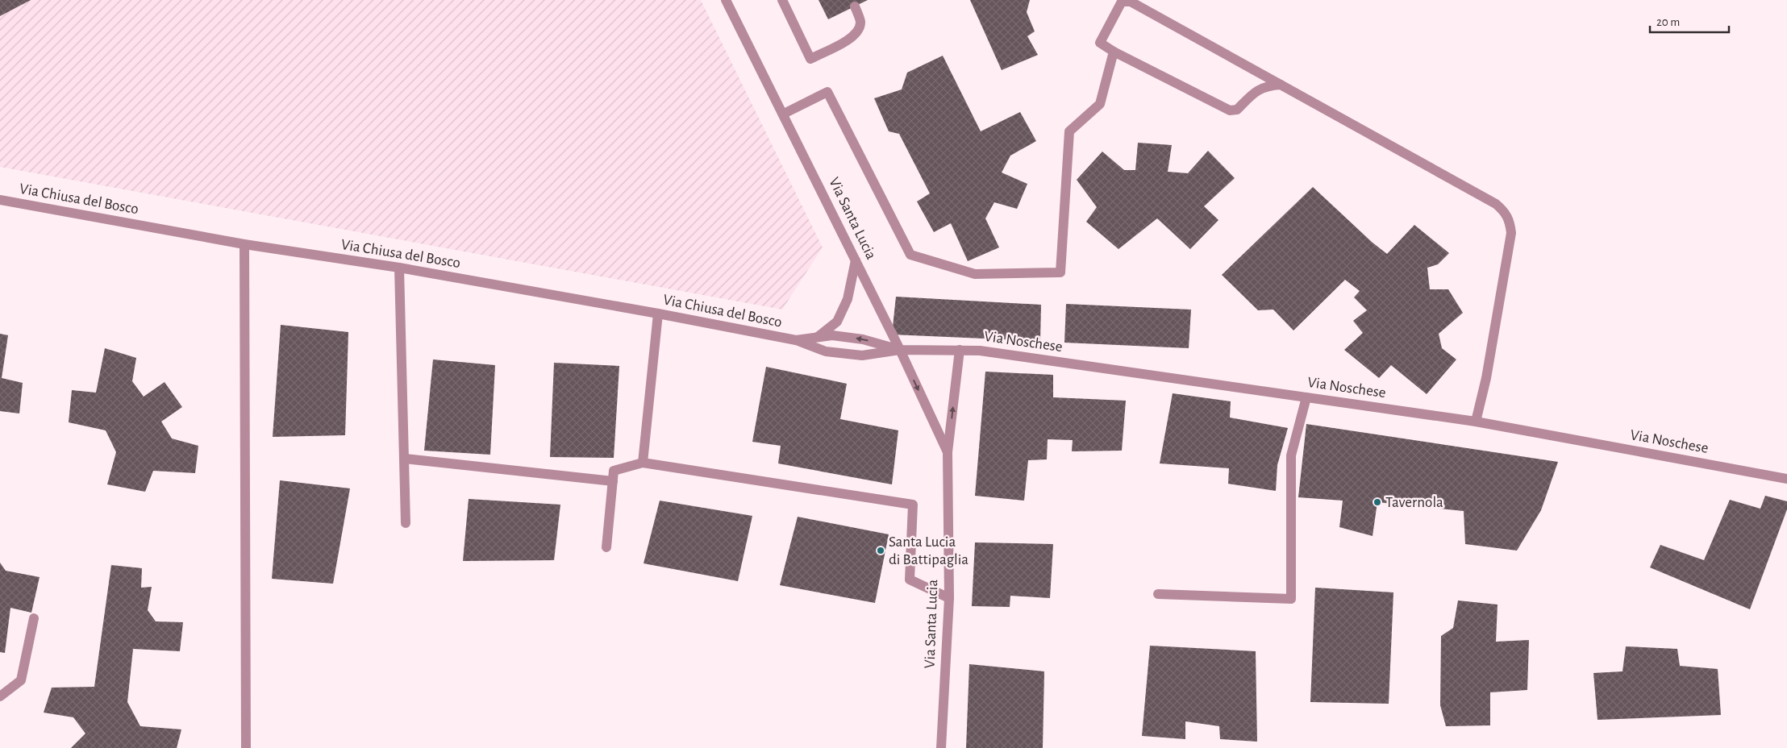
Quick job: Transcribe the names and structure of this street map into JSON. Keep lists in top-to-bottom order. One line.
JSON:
{"streets":{"street":["Via Chiusa del Bosco","Via Santa Lucia","Via Noschese"]},"crossings":[["Via Chiusa del Bosco","Via Santa Lucia"],["Via Chiusa del Bosco","Via Noschese"],["Via Santa Lucia","Via Noschese"]],"places":["Tavernola","Santa Lucia di Battipaglia"],"scale_bar":"20 m"}
